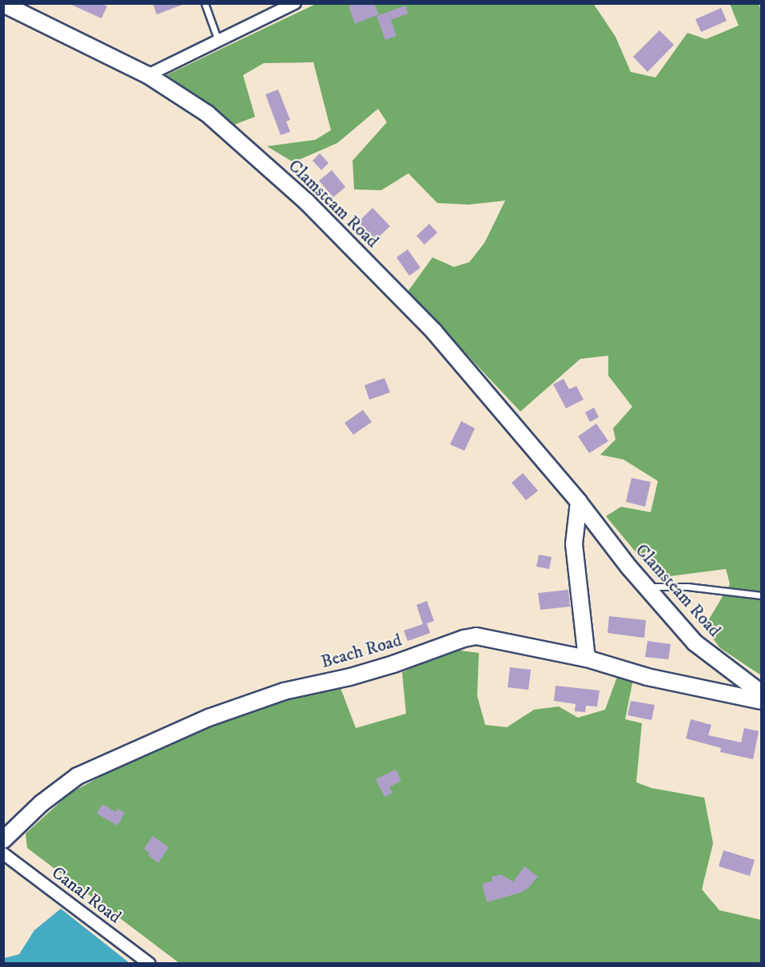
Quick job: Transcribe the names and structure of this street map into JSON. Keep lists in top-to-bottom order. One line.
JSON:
{"streets":{"street":["Clamsteam Road","Beach Road","Canal Road"]}}
